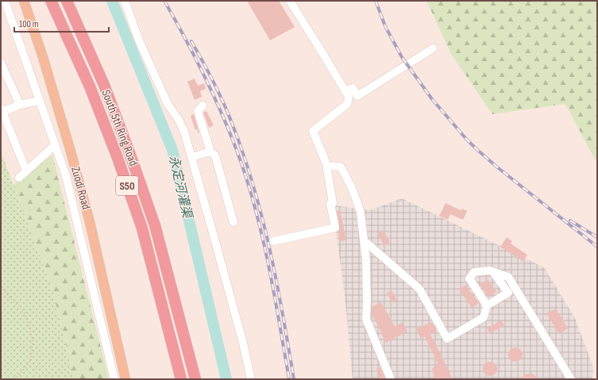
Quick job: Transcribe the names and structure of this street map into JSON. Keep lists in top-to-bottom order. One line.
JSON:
{"streets":{"highway":["South 5th Ring Road","S50"],"main road":["Zuodi Road"]},"water":["永定河灌渠"],"scale_bar":"100 m"}
